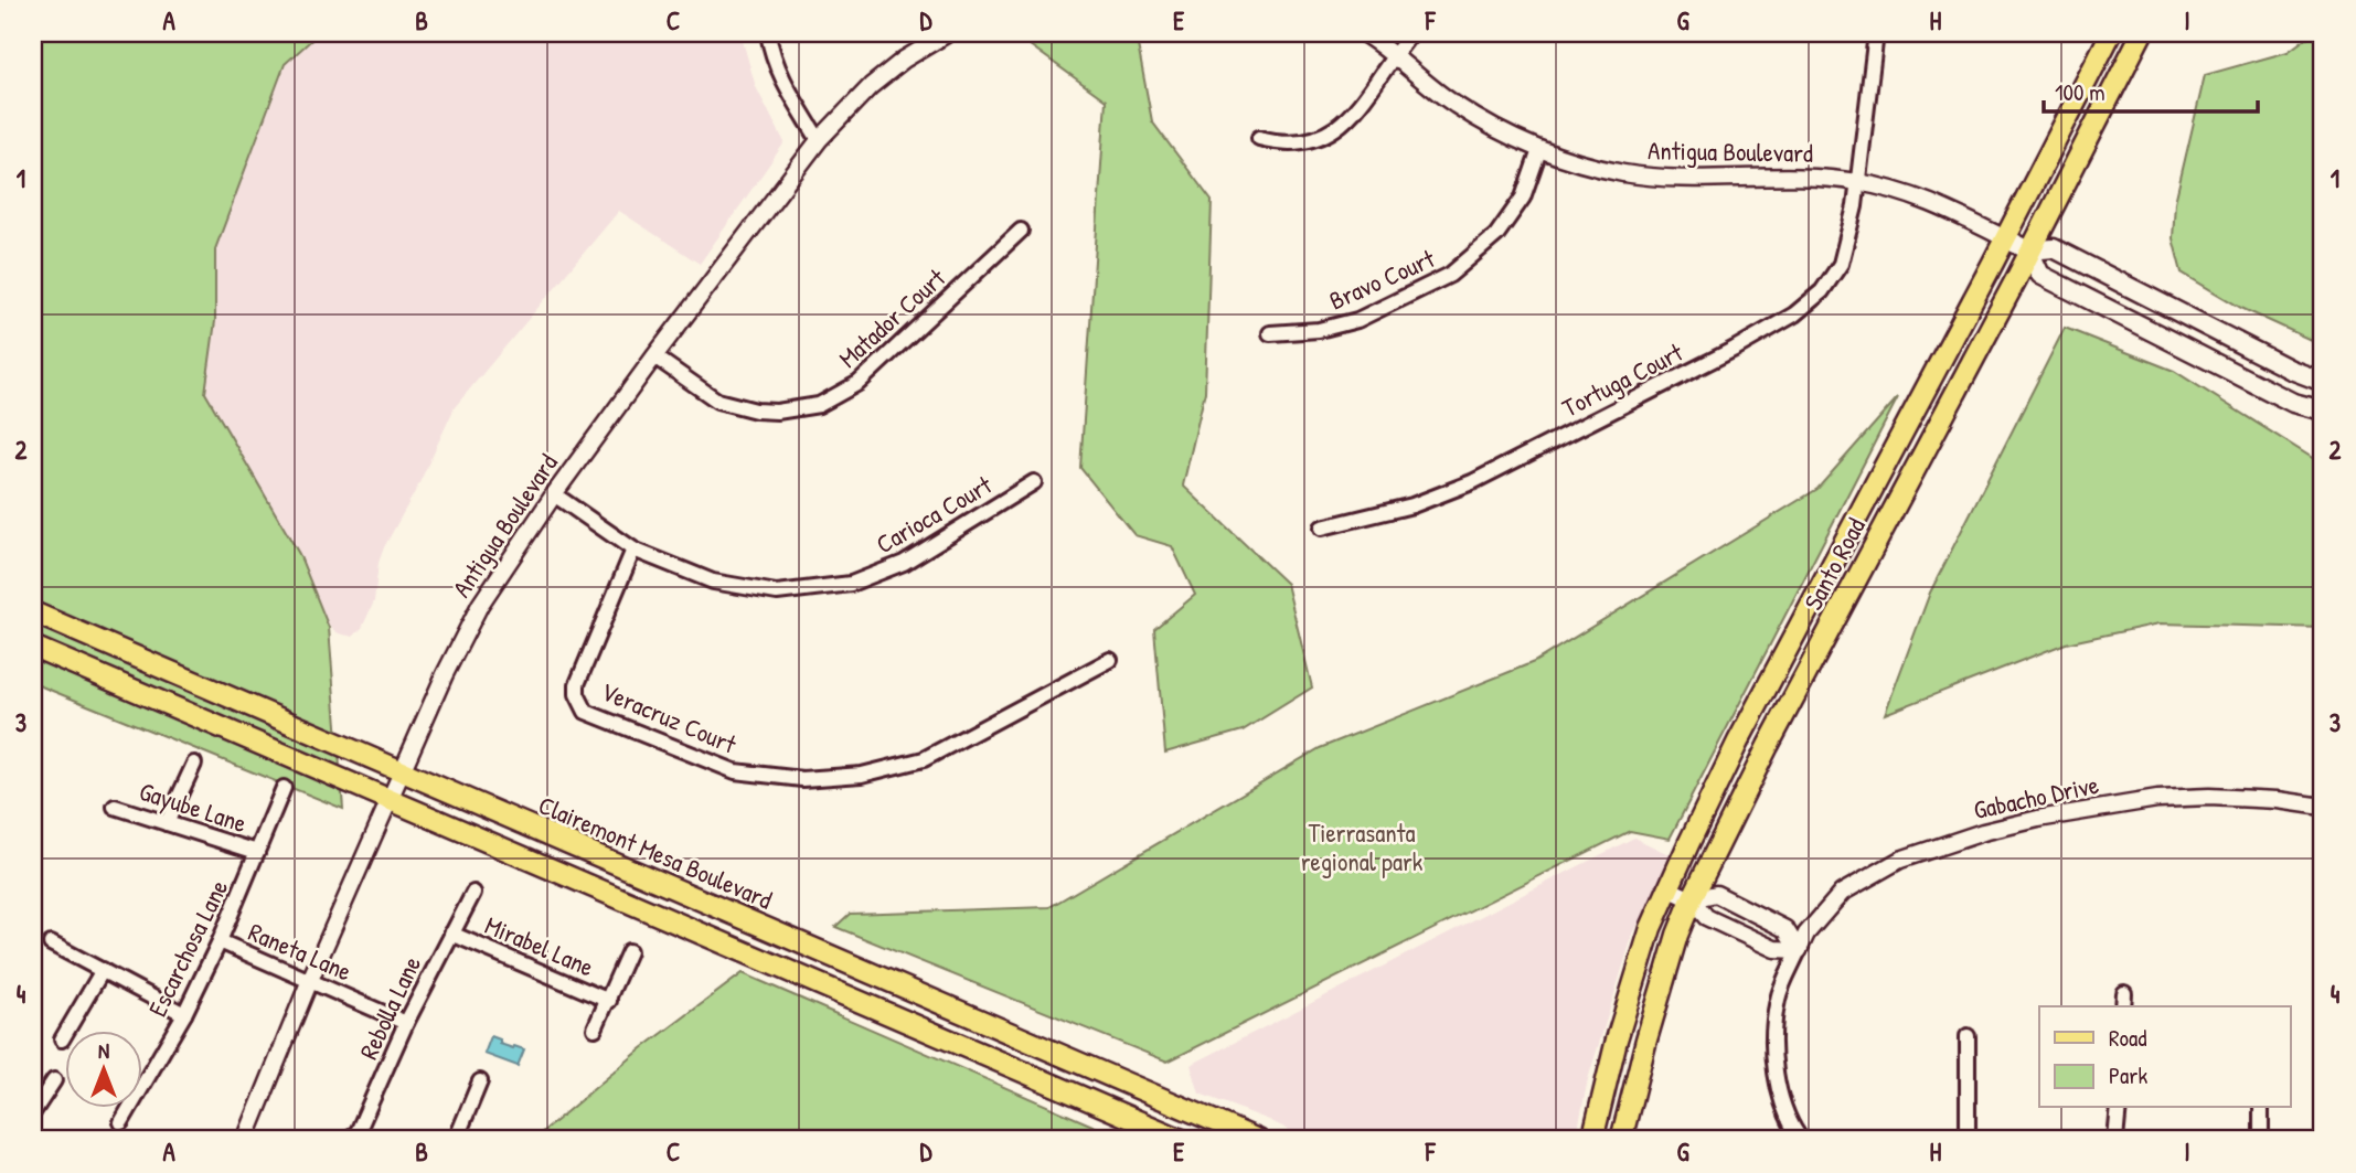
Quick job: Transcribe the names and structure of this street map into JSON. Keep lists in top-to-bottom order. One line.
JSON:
{"streets":{"main road":["Antigua Boulevard","Santo Road","Clairemont Mesa Boulevard"],"street":["Bravo Court","Matador Court","Tortuga Court","Carioca Court","Veracruz Court","Gabacho Drive","Gayube Lane","Mirabel Lane","Escarchosa Lane","Raneta Lane","Rebolla Lane"]},"crossings":[["Antigua Boulevard","Bravo Court"],["Antigua Boulevard","Matador Court"],["Antigua Boulevard","Tortuga Court"],["Antigua Boulevard","Carioca Court"],["Antigua Boulevard","Santo Road"],["Antigua Boulevard","Clairemont Mesa Boulevard"],["Antigua Boulevard","Raneta Lane"],["Carioca Court","Veracruz Court"],["Gayube Lane","Escarchosa Lane"],["Mirabel Lane","Rebolla Lane"],["Escarchosa Lane","Raneta Lane"],["Raneta Lane","Rebolla Lane"]],"parks":["Tierrasanta regional park"],"legend":["Road","Park"],"scale_bar":"100 m","north":"top","grid":{"columns":["A","B","C","D","E","F","G","H","I"],"rows":["1","2","3","4"]}}
